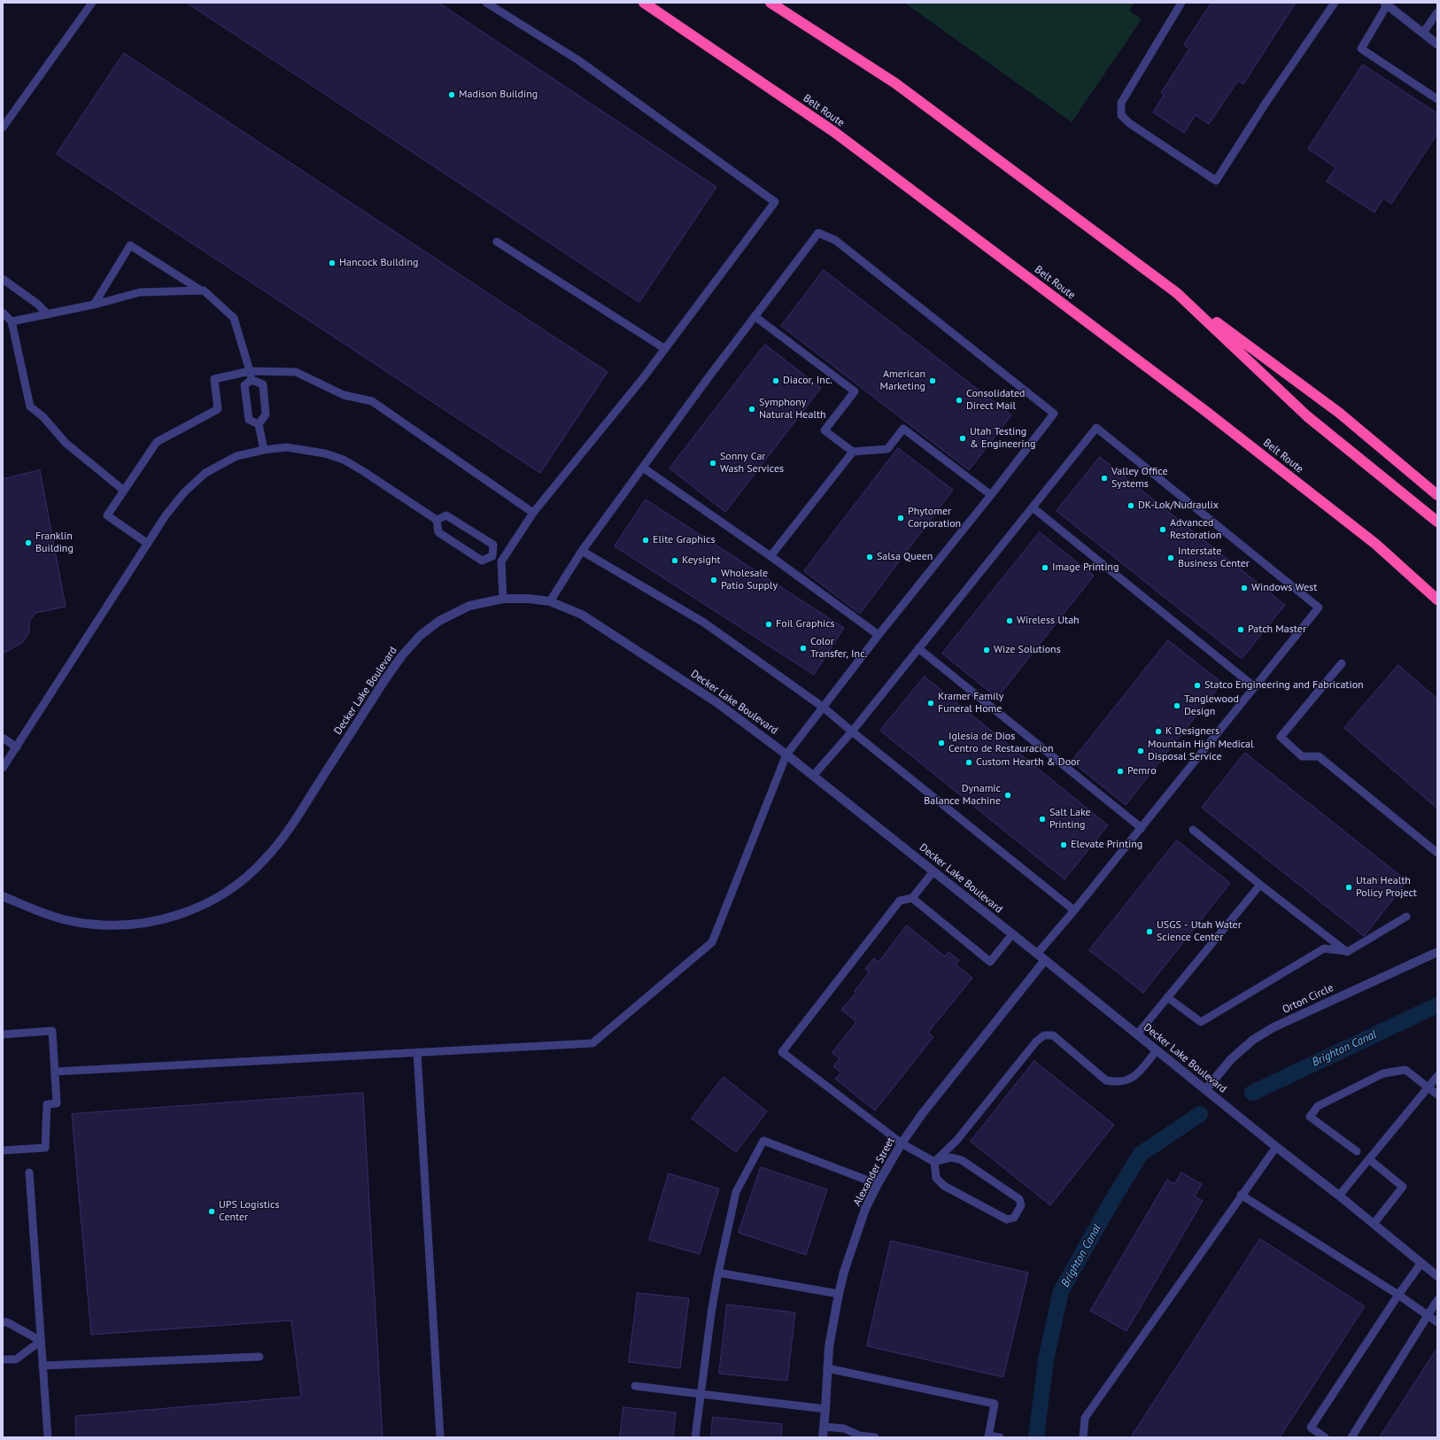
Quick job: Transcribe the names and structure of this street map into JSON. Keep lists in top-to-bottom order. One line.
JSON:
{"streets":{"highway":["Belt Route"],"street":["Decker Lake Boulevard","Orton Circle","Alexander Street"]},"crossings":[["Decker Lake Boulevard","Orton Circle"],["Decker Lake Boulevard","Alexander Street"]],"water":["Brighton Canal"],"places":["Madison Building","Hancock Building","Diacor, Inc.","American Marketing","Consolidated Direct Mail","Symphony Natural Health","Utah Testing & Engineering","Sonny Car Wash Services","Valley Office Systems","DK-Lok/Nudraulix","Phytomer Corporation","Advanced Restoration","Elite Graphics","Franklin Building","Salsa Queen","Interstate Business Center","Keysight","Image Printing","Wholesale Patio Supply","Windows West","Wireless Utah","Foil Graphics","Patch Master","Color Transfer, Inc.","Wize Solutions","Statco Engineering and Fabrication","Kramer Family Funeral Home","Tanglewood Design","K Designers","Iglesia de Dios Centro de Restauracion","Mountain High Medical Disposal Service","Custom Hearth & Door","Pemro","Dynamic Balance Machine","Salt Lake Printing","Elevate Printing","Utah Health Policy Project","USGS - Utah Water Science Center","UPS Logistics Center"]}
